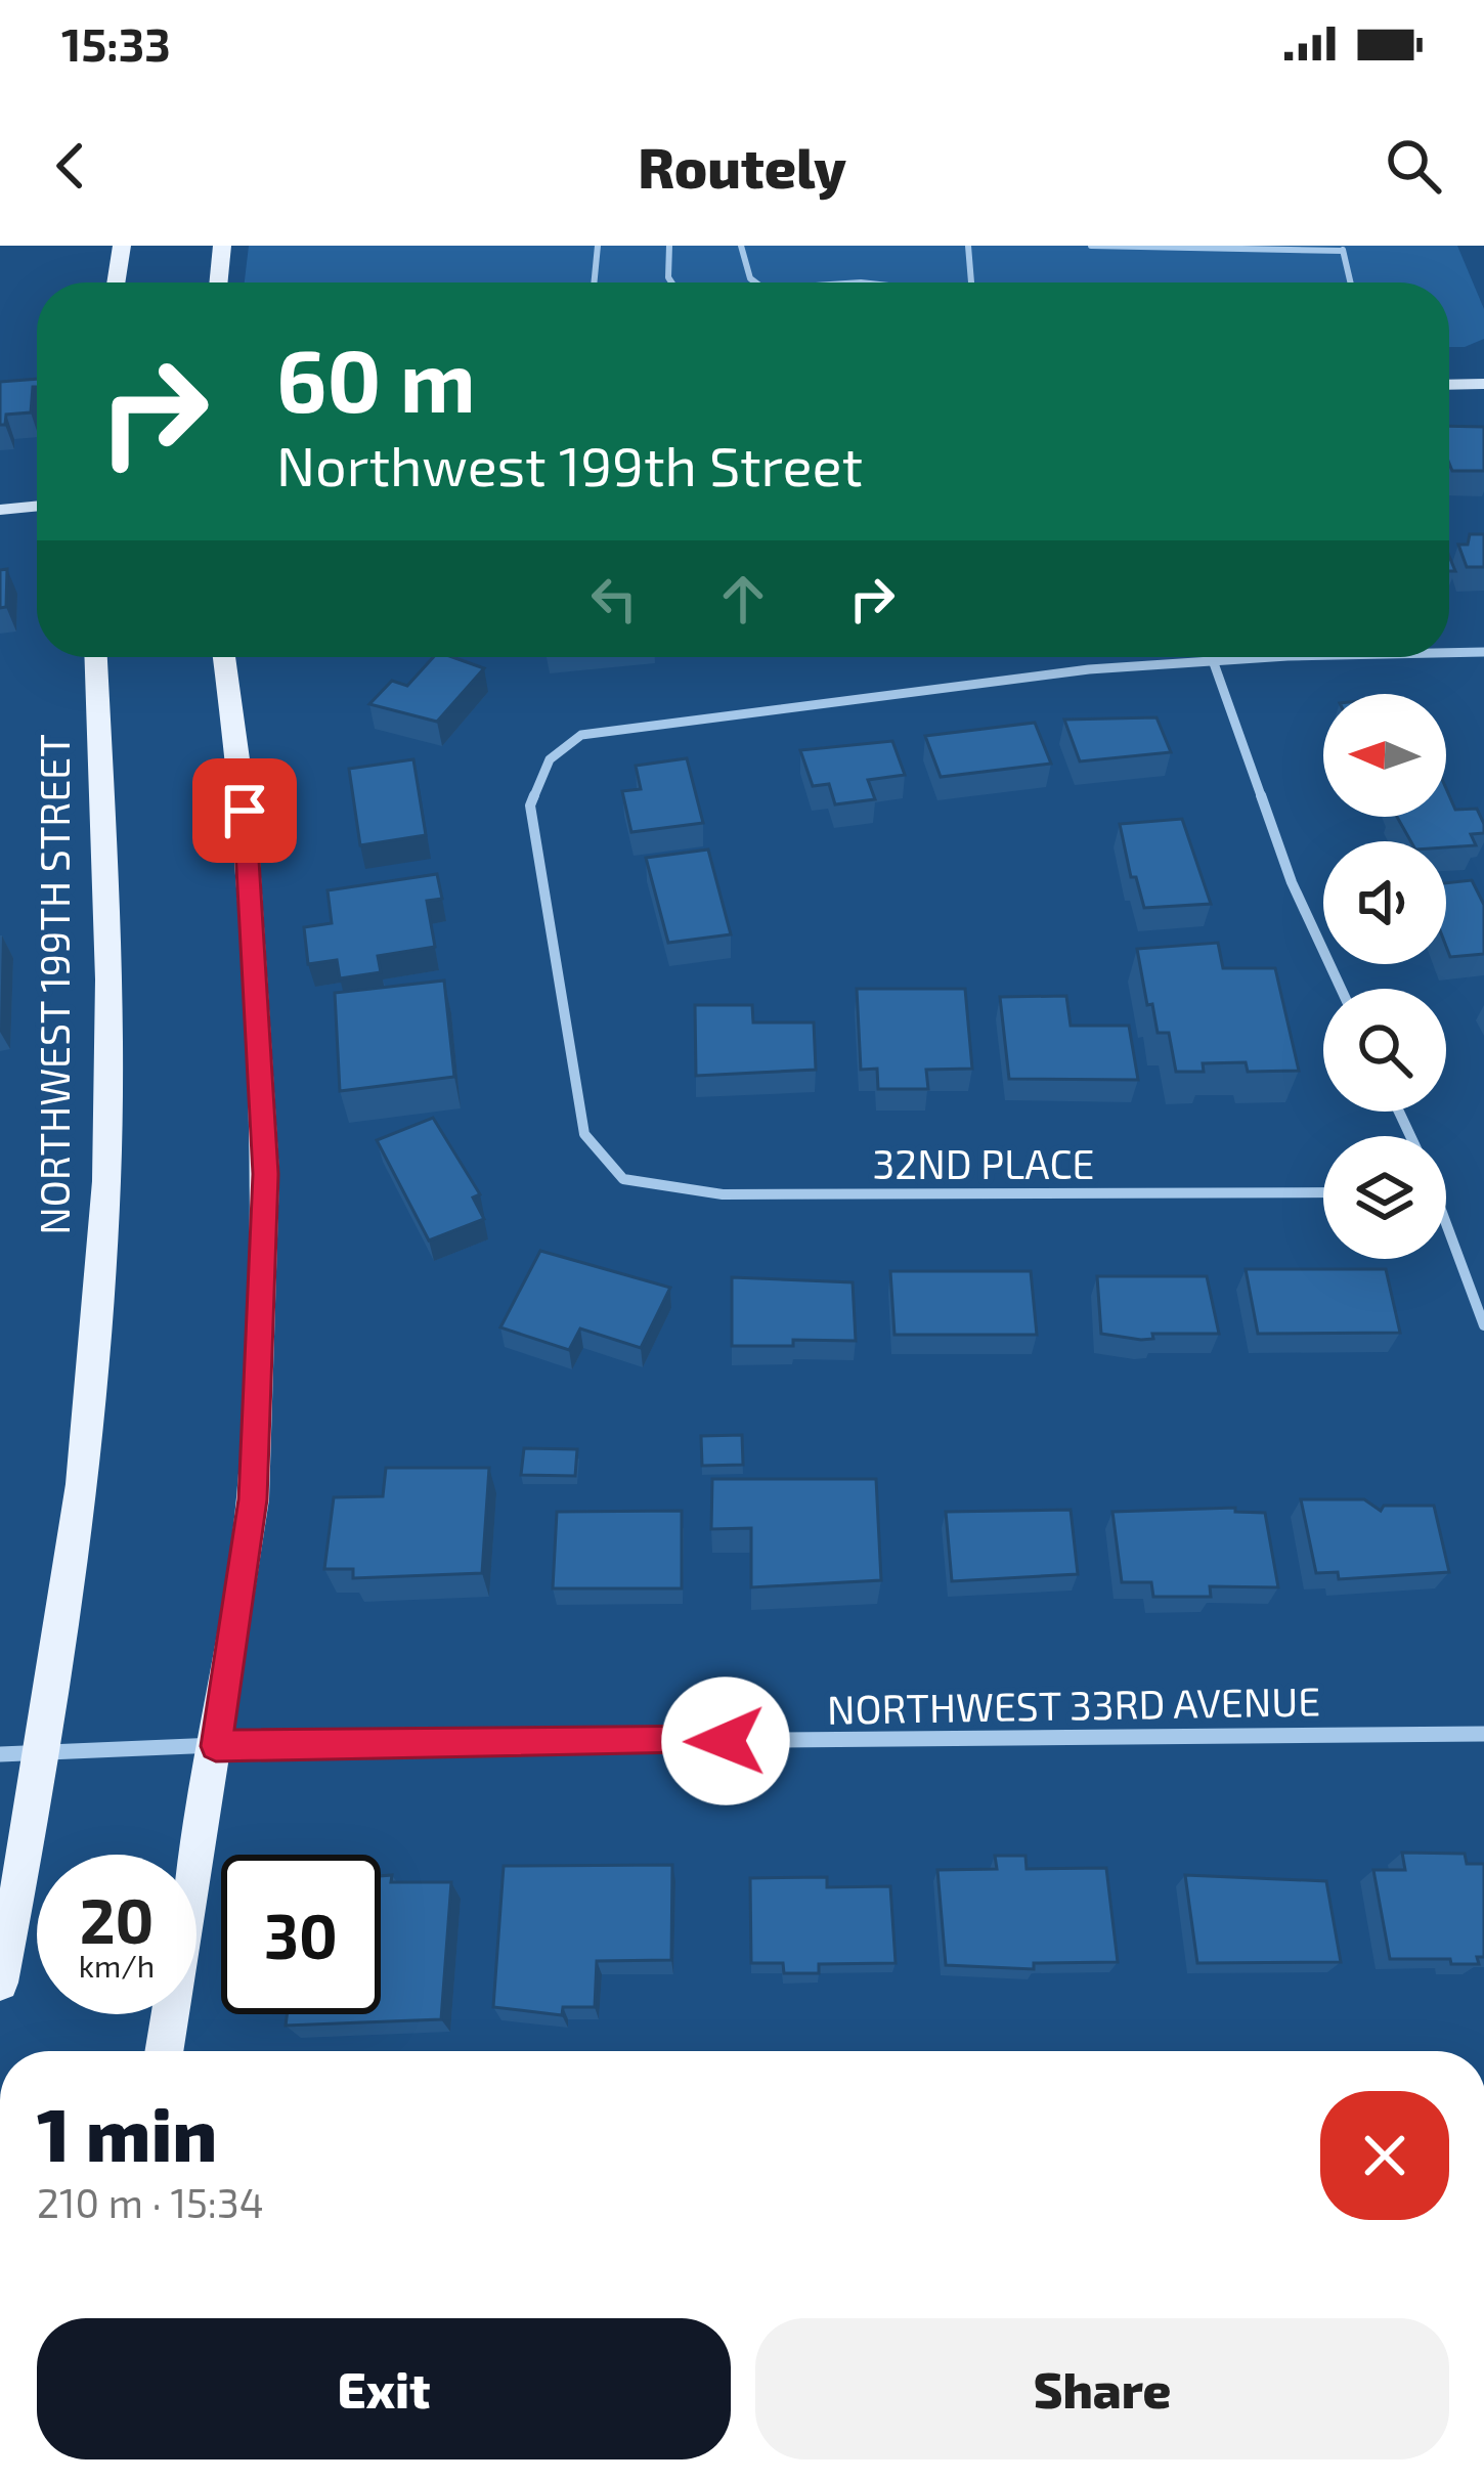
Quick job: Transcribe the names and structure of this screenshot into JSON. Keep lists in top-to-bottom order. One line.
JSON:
{"streets":{"main road":["NORTHWEST 199TH STREET"],"street":["32ND PLACE","NORTHWEST 33RD AVENUE"]},"crossings":[["NORTHWEST 199TH STREET","NORTHWEST 33RD AVENUE"]],"north":"left","page":{"status":"15:33","header":"Routely","turn":["60 m","Northwest 199th Street"],"speed":"20 km/h","limit":"30","heading":["1 min","210 m · 15:34"],"buttons":["Exit","Share"]}}
